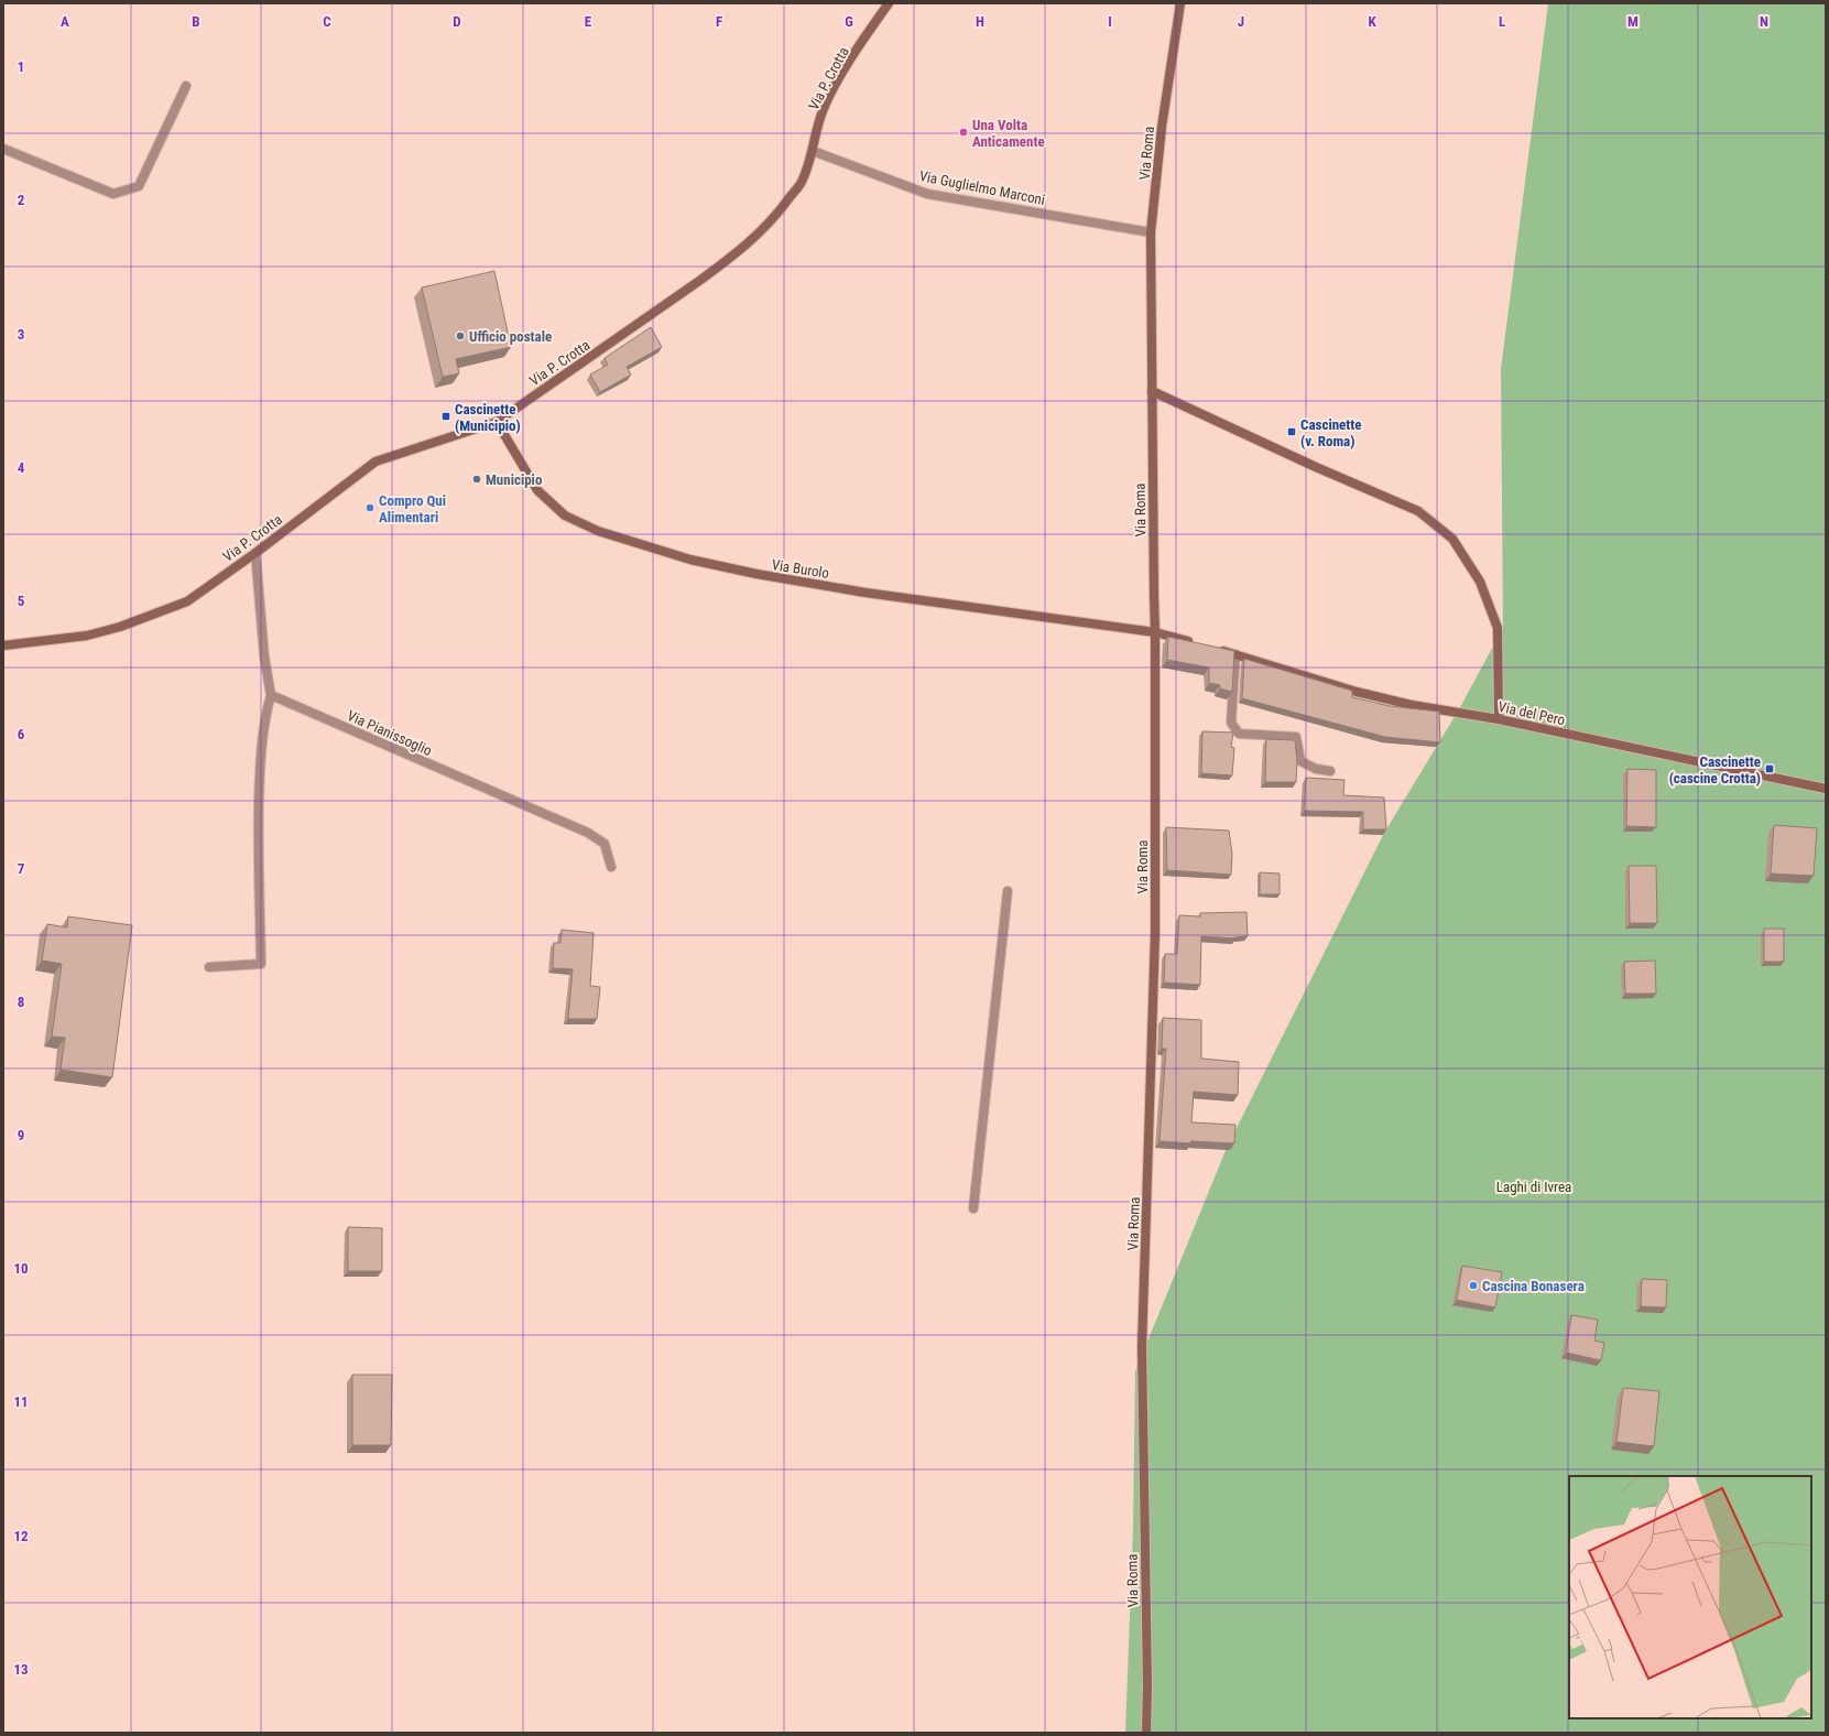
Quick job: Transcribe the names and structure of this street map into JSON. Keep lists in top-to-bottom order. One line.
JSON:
{"streets":{"street":["Via P. Crotta","Via Roma","Via Guglielmo Marconi","Via Burolo","Via del Pero","Via Pianissoglio"]},"crossings":[["Via P. Crotta","Via Guglielmo Marconi"],["Via P. Crotta","Via Burolo"],["Via Roma","Via Guglielmo Marconi"],["Via Roma","Via Burolo"]],"parks":["Laghi di Ivrea"],"places":{"other":["Una Volta Anticamente","Ufficio postale","Municipio","Compro Qui Alimentari","Cascina Bonasera"],"transit":["Cascinette (Municipio)","Cascinette (v. Roma)","Cascinette (cascine Crotta)"]},"grid":{"columns":["A","B","C","D","E","F","G","H","I","J","K","L","M","N"],"rows":["1","2","3","4","5","6","7","8","9","10","11","12","13"]}}
